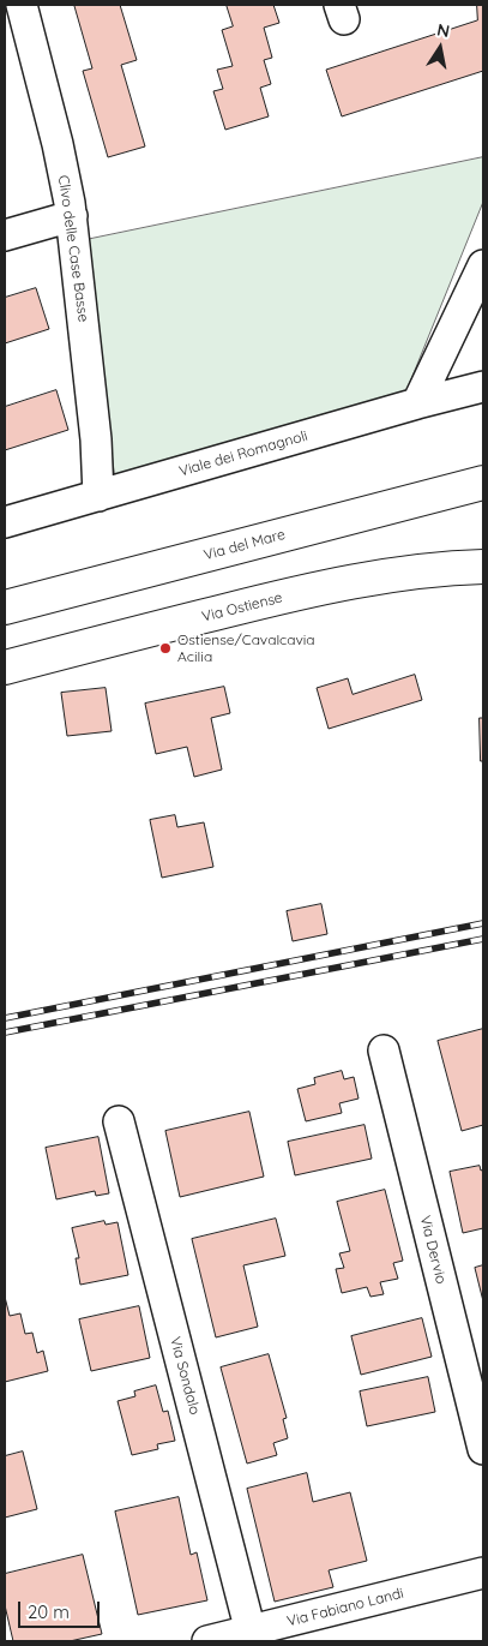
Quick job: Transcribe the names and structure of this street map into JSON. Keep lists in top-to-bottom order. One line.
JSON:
{"streets":{"main road":["Via del Mare","Via Ostiense"],"street":["Clivo delle Case Basse","Viale dei Romagnoli","Via Dervio","Via Sondalo","Via Fabiano Landi"]},"crossings":[["Clivo delle Case Basse","Viale dei Romagnoli"],["Via Sondalo","Via Fabiano Landi"]],"places":["Ostiense/Cavalcavia Acilia"],"scale_bar":"20 m","north":"top"}
